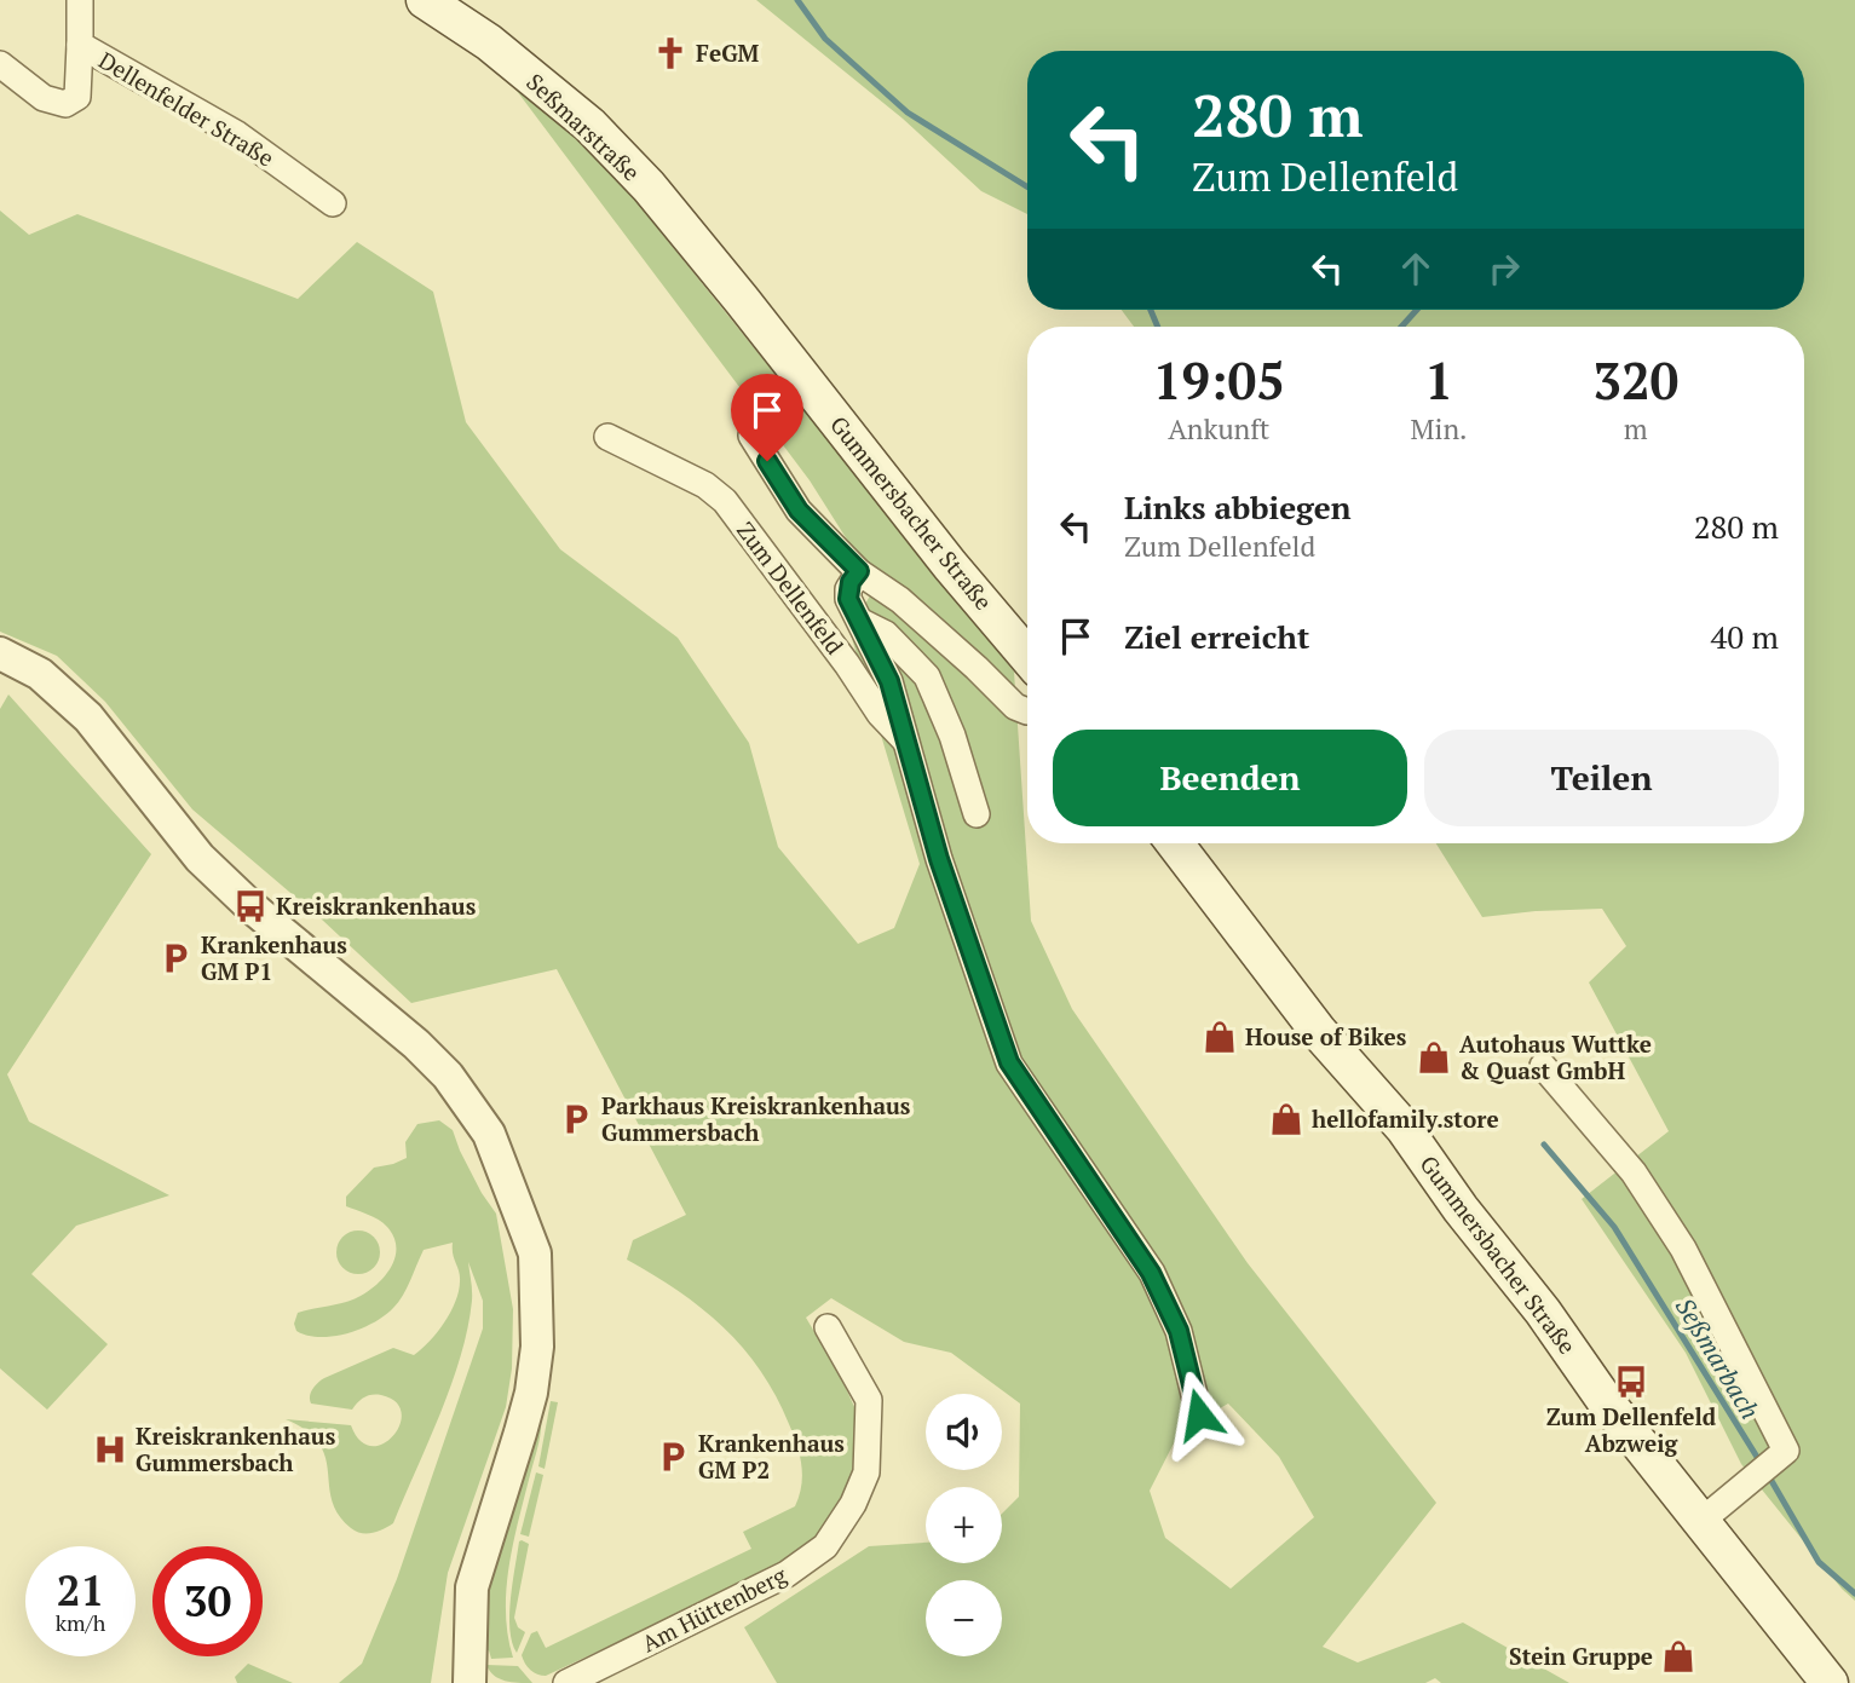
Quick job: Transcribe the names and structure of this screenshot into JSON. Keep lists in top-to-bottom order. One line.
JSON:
{"streets":{"main road":["Seßmarstraße","Gummersbacher Straße"],"street":["Dellenfelder Straße","Zum Dellenfeld","Am Hüttenberg"]},"crossings":[["Seßmarstraße","Gummersbacher Straße"]],"water":["Seßmarbach"],"places":{"church":["FeGM"],"bus stop":["Kreiskrankenhaus","Zum Dellenfeld Abzweig"],"parking":["Krankenhaus GM P1","Parkhaus Kreiskrankenhaus Gummersbach","Krankenhaus GM P2"],"shop":["House of Bikes","Autohaus Wuttke & Quast GmbH","hellofamily.store","Stein Gruppe"],"hospital":["Kreiskrankenhaus Gummersbach"]},"page":{"turn":["280 m","Zum Dellenfeld"],"eta":["19:05","Ankunft","1","Min.","320","m"],"list":[{"name":"Links abbiegen","note":"Zum Dellenfeld","value":"280 m"},{"name":"Ziel erreicht","value":"40 m"}],"buttons":["Beenden","Teilen"],"map_buttons":["+","−"],"speed":"21 km/h","limit":"30"}}
